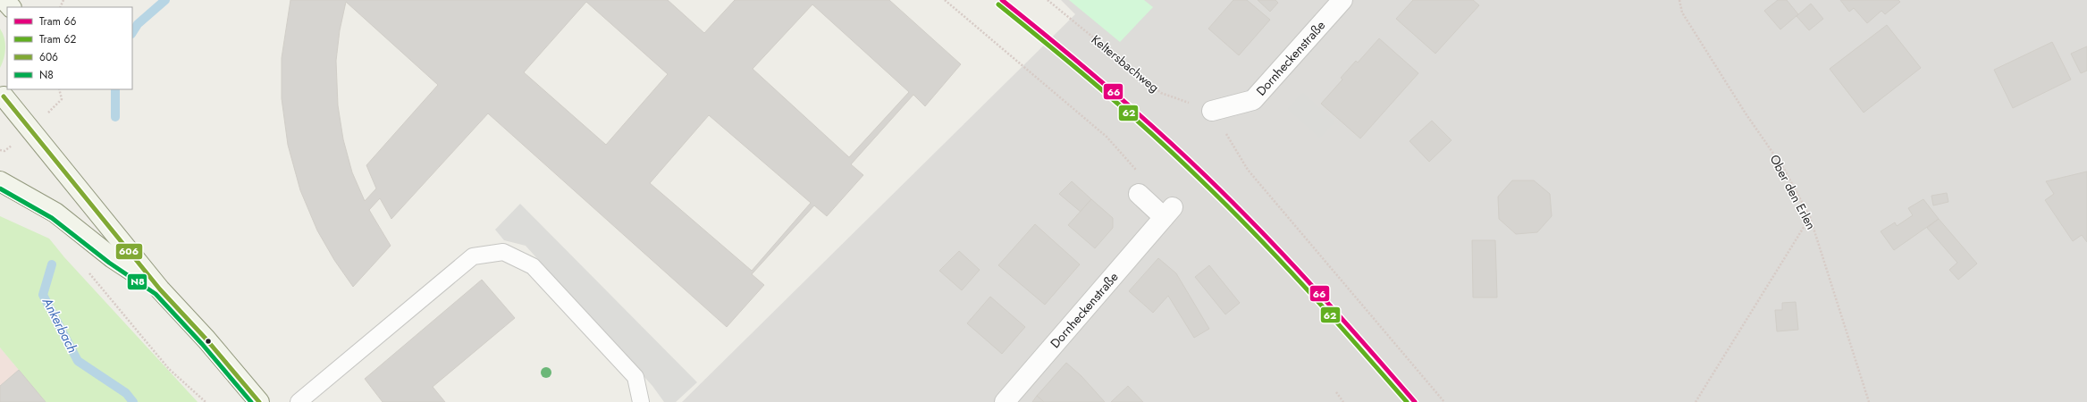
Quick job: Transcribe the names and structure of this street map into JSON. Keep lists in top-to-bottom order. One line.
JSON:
{"streets":{"street":["Dornheckenstraße"],"path":["Keltersbachweg","Ober den Erlen"]},"crossings":[["Dornheckenstraße","Keltersbachweg"]],"water":["Ankerbach"],"lines":["tram line 66","tram line 62","transit line 606","transit line N8"],"legend":["Tram 66","Tram 62","606","N8"]}
